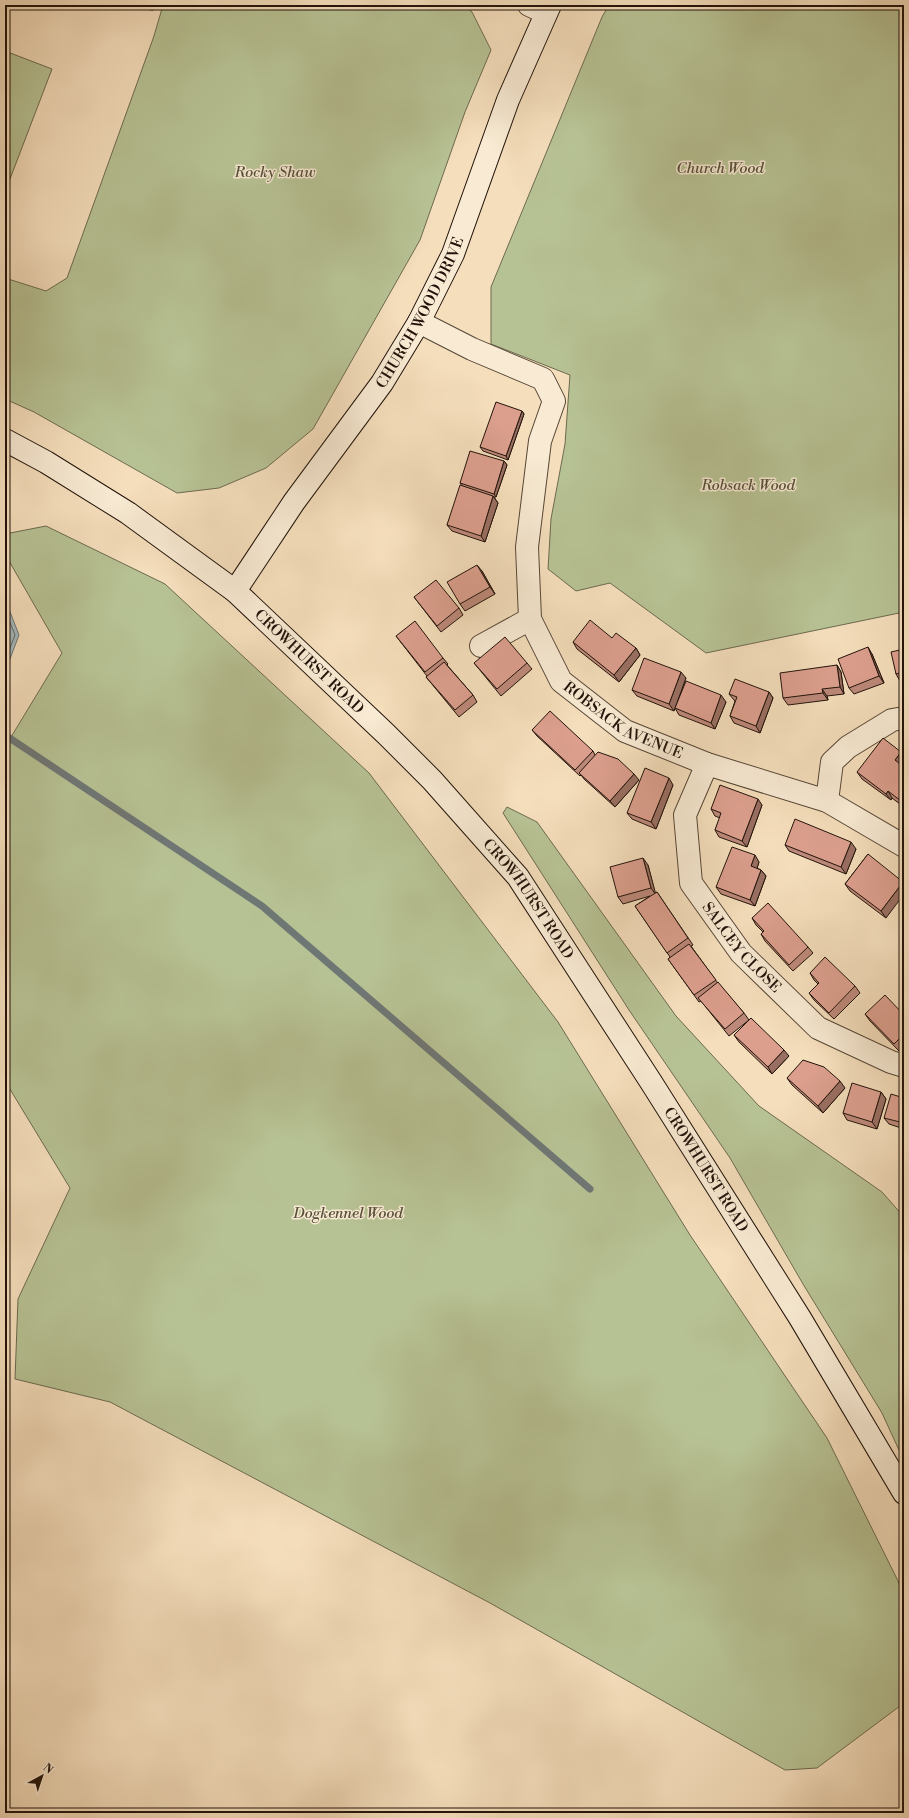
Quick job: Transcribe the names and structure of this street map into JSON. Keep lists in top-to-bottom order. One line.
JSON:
{"streets":{"street":["CHURCH WOOD DRIVE","CROWHURST ROAD","ROBSACK AVENUE","SALCEY CLOSE"]},"crossings":[["CHURCH WOOD DRIVE","CROWHURST ROAD"],["CHURCH WOOD DRIVE","ROBSACK AVENUE"],["ROBSACK AVENUE","SALCEY CLOSE"]],"parks":["Church Wood","Rocky Shaw","Robsack Wood","Dogkennel Wood"],"north":"top right"}
